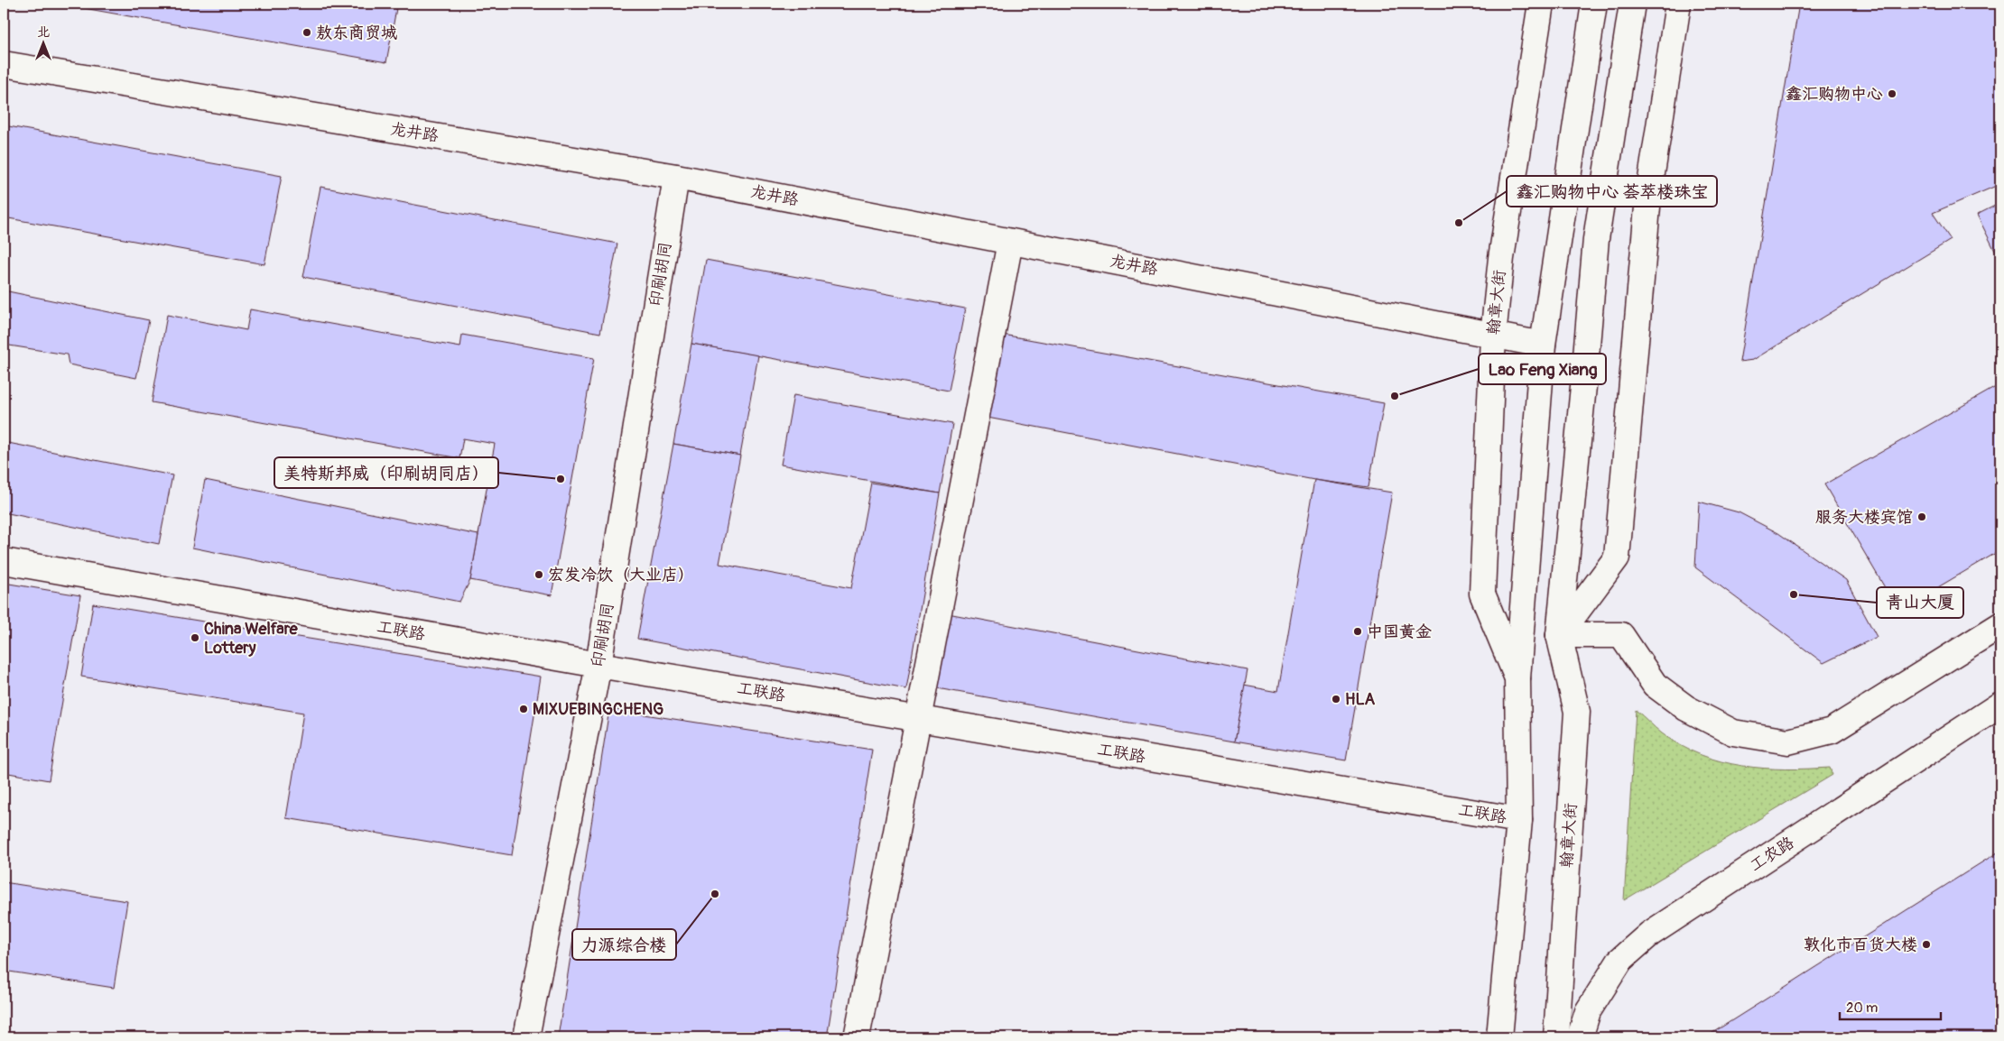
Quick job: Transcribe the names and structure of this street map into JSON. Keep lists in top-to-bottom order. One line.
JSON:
{"streets":{"street":["龙井路","印刷胡同","翰章大街","工联路","工农路"]},"crossings":[["龙井路","印刷胡同"],["龙井路","翰章大街"],["印刷胡同","工联路"],["翰章大街","工联路"]],"places":["敖东商贸城","鑫汇购物中心","鑫汇购物中心 荟萃楼珠宝","Lao Feng Xiang","美特斯邦威（印刷胡同店）","服务大楼宾馆","宏发冷饮（大业店）","青山大厦","中国黄金","China Welfare Lottery","HLA","MIXUEBINGCHENG","力源综合楼","敦化市百货大楼"],"scale_bar":"20 m","north":"top"}
